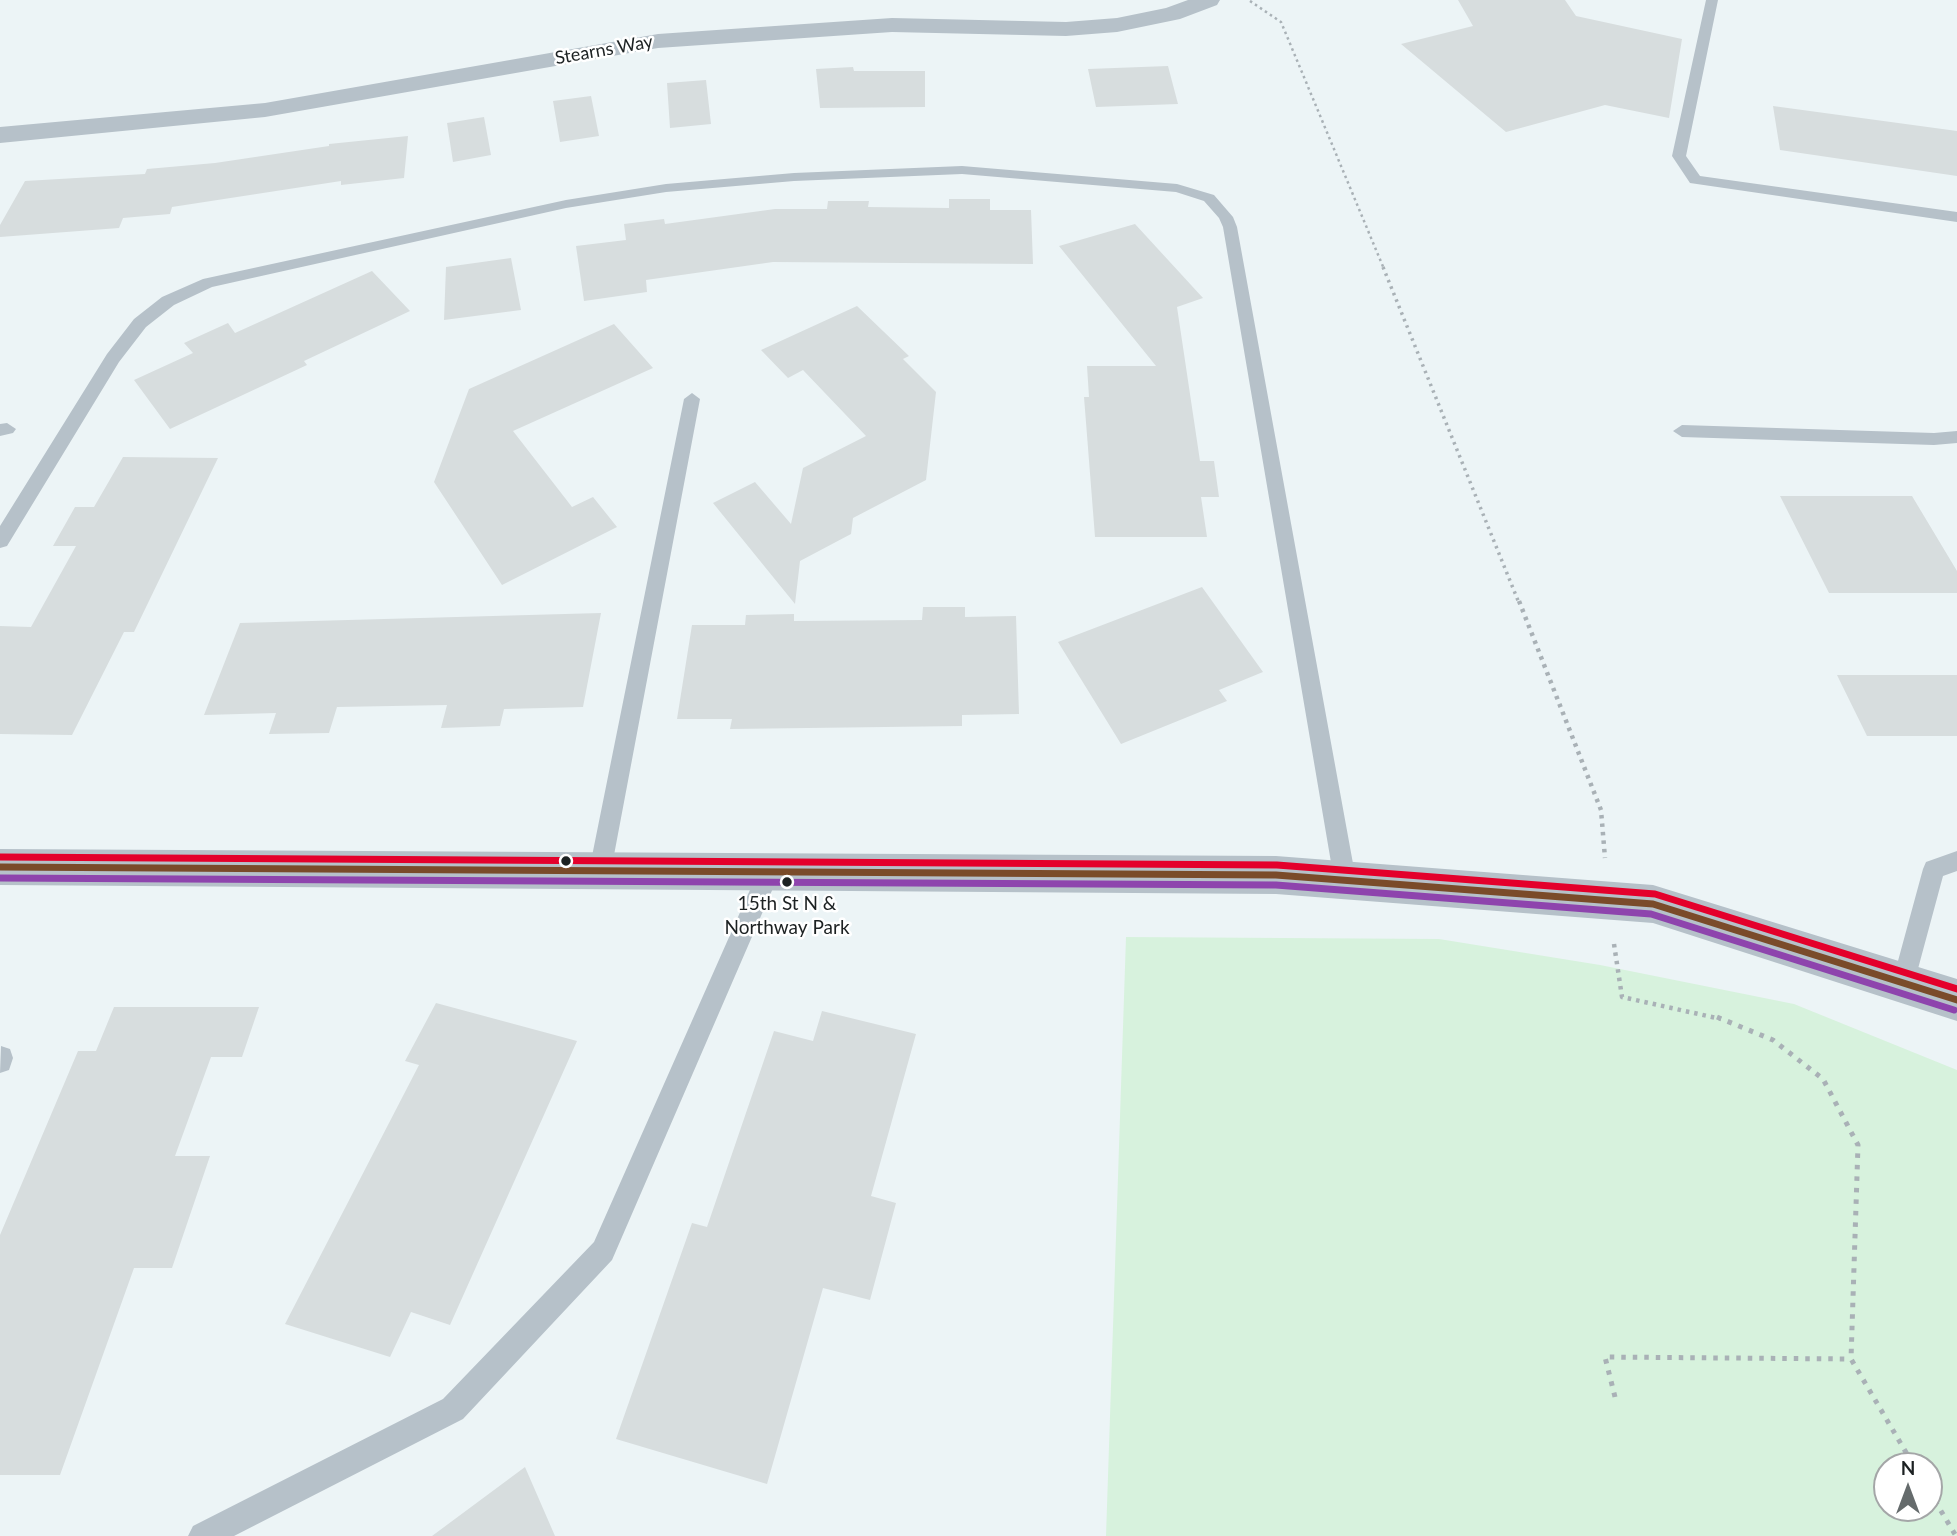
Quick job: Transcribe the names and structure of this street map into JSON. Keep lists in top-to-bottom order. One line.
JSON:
{"streets":{"street":["Stearns Way"]},"places":["15th St N & Northway Park"],"north":"top"}
